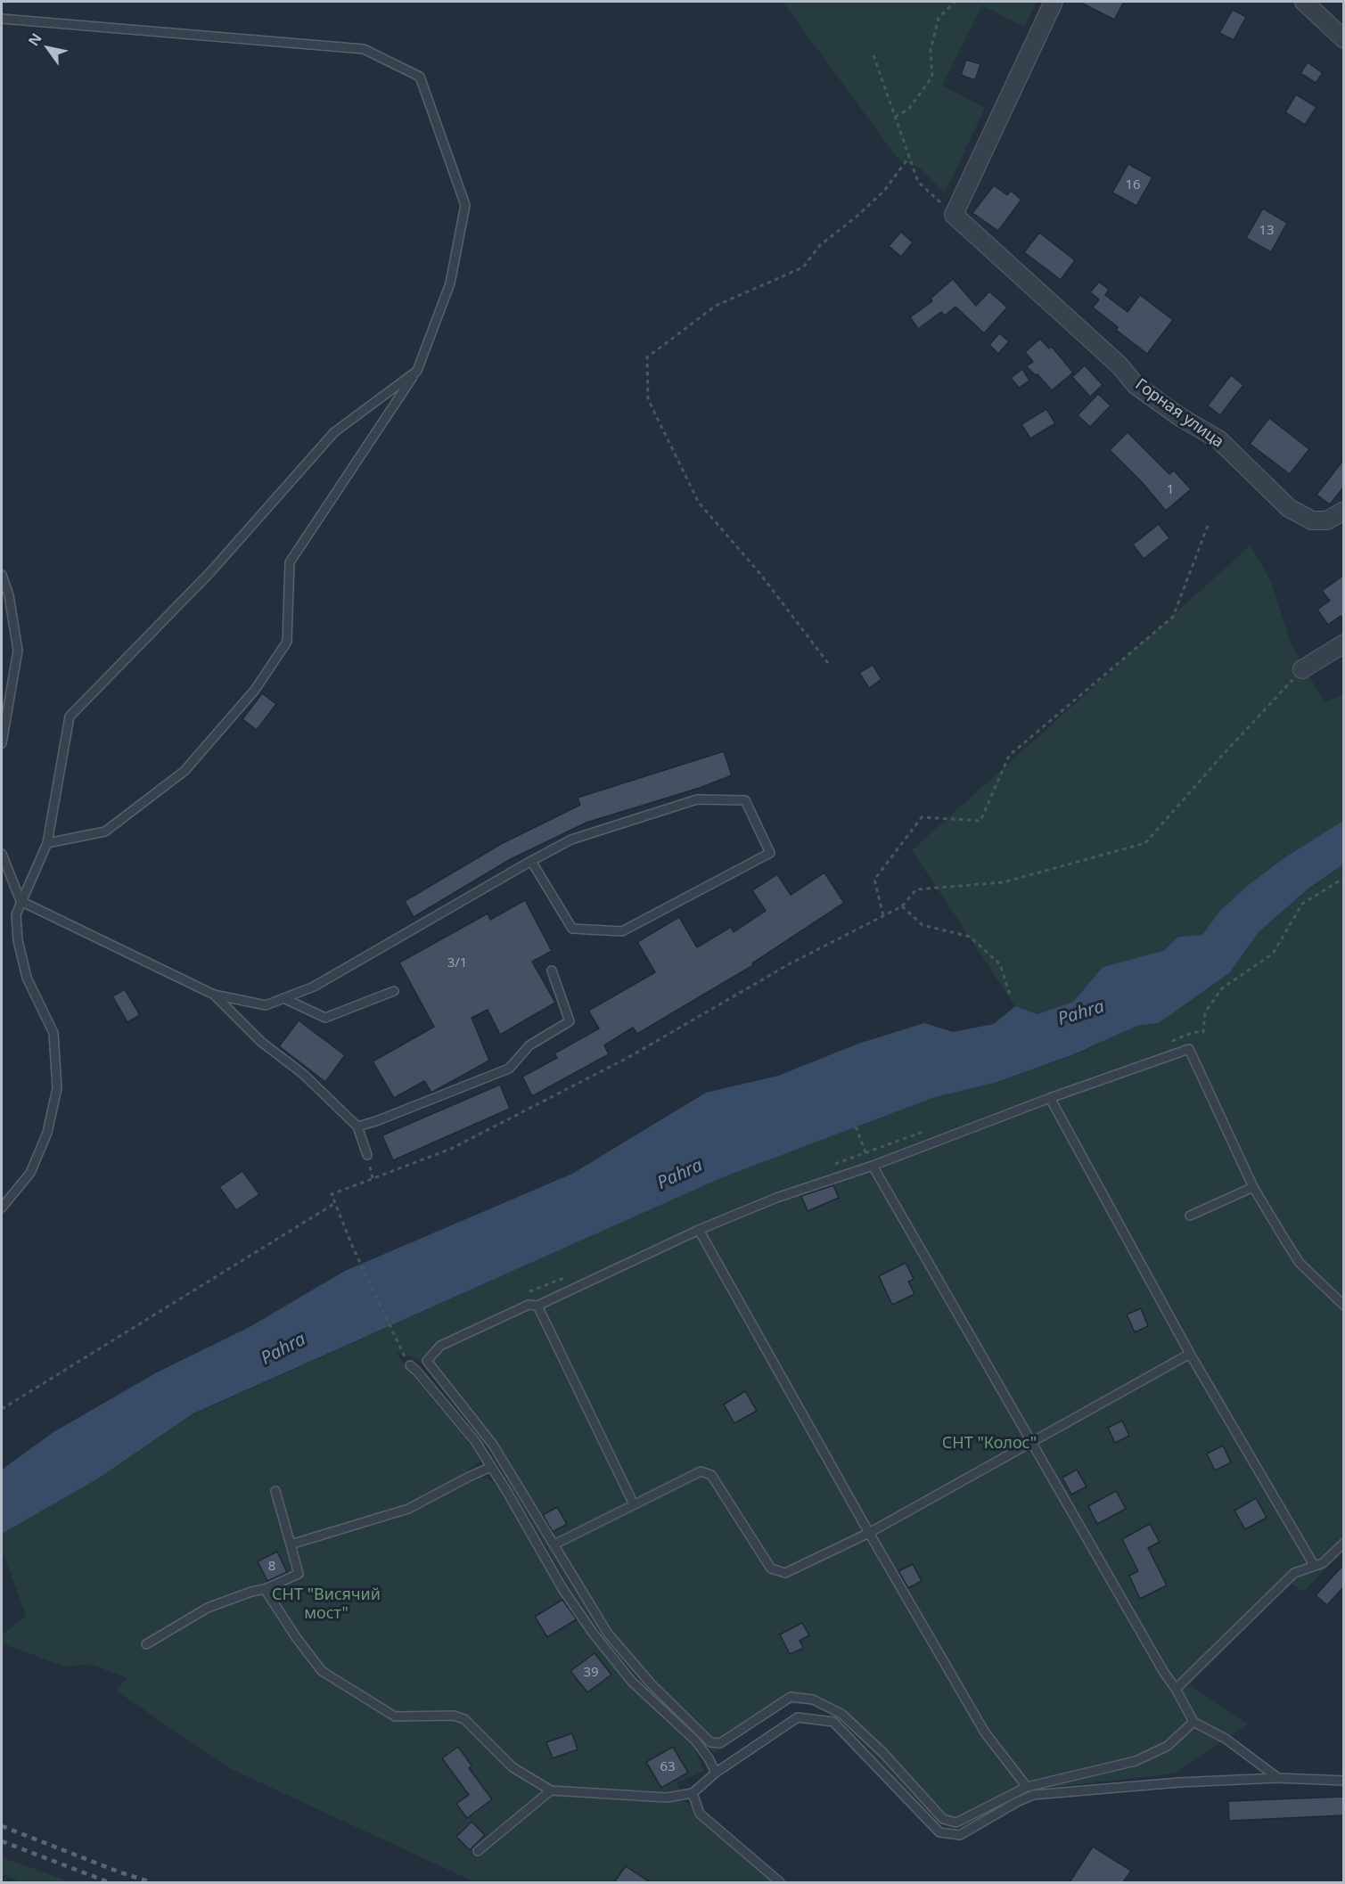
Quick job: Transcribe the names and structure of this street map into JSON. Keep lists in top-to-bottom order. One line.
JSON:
{"streets":{"street":["Горная улица"]},"water":["Pahra"],"parks":["СНТ \"Колос\"","СНТ \"Висячий мост\""],"house_numbers":["16","13","1","3/1","8","39","63"],"north":"top left"}
